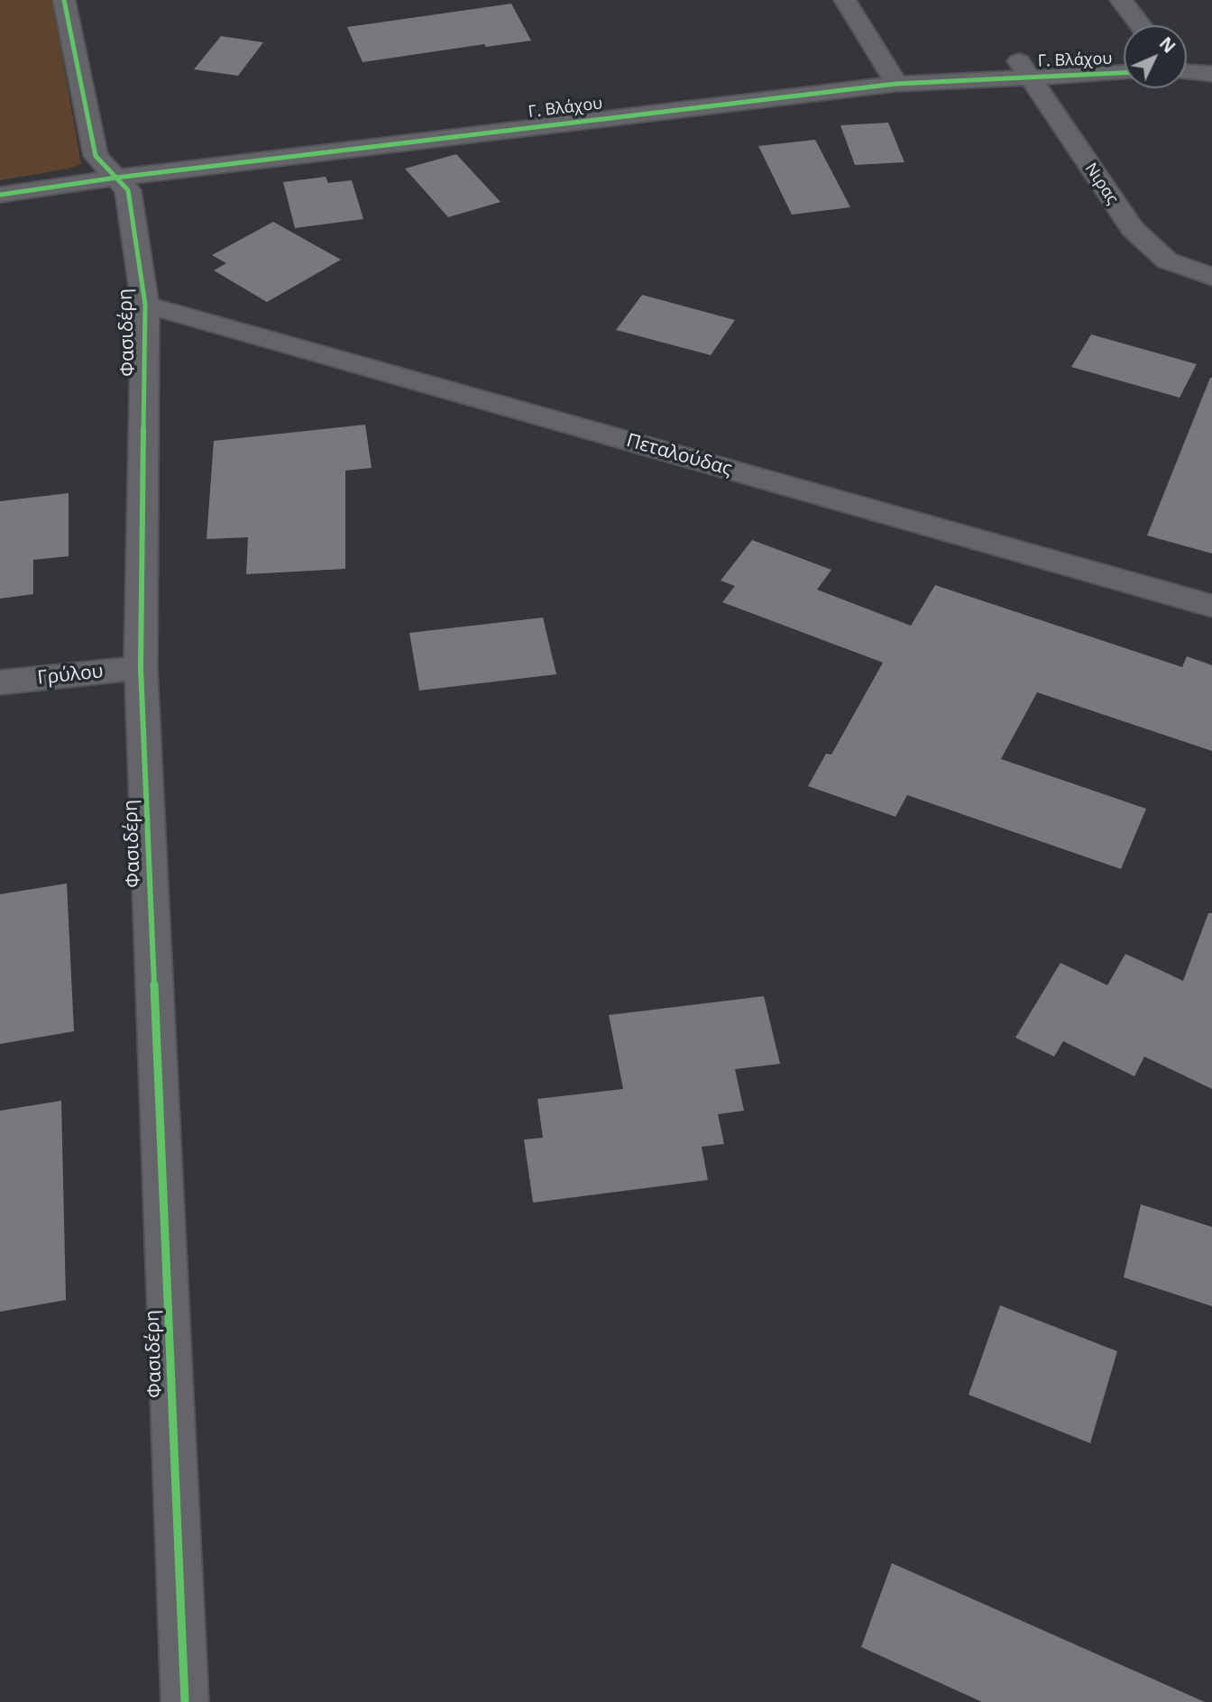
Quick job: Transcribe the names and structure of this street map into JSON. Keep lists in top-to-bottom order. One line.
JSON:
{"streets":{"street":["Γ. Βλάχου","Νιρας","Φασιδέρη","Πεταλούδας","Γρύλου"]},"crossings":[["Γ. Βλάχου","Νιρας"],["Γ. Βλάχου","Φασιδέρη"],["Φασιδέρη","Πεταλούδας"],["Φασιδέρη","Γρύλου"]],"north":"top right"}
